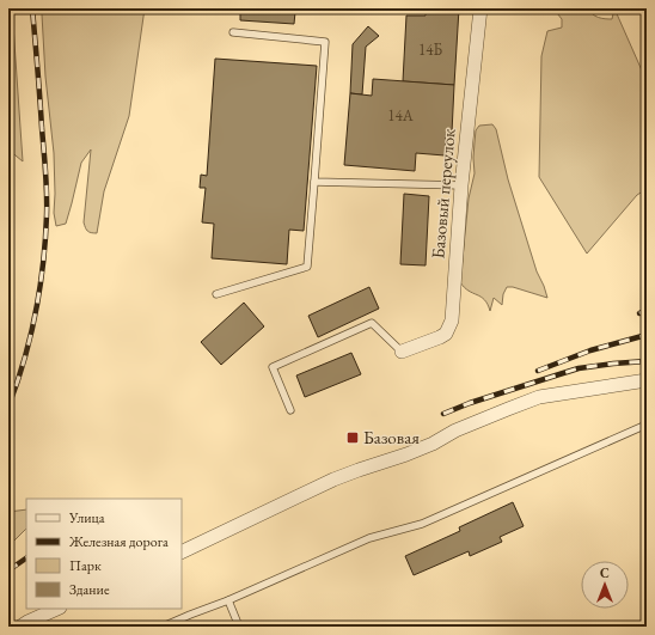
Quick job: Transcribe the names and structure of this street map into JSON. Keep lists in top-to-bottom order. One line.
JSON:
{"streets":{"street":["Базовый переулок"]},"places":{"transit":["Базовая"]},"house_numbers":["14Б","14А"],"legend":["Улица","Железная дорога","Парк","Здание"],"north":"top"}
